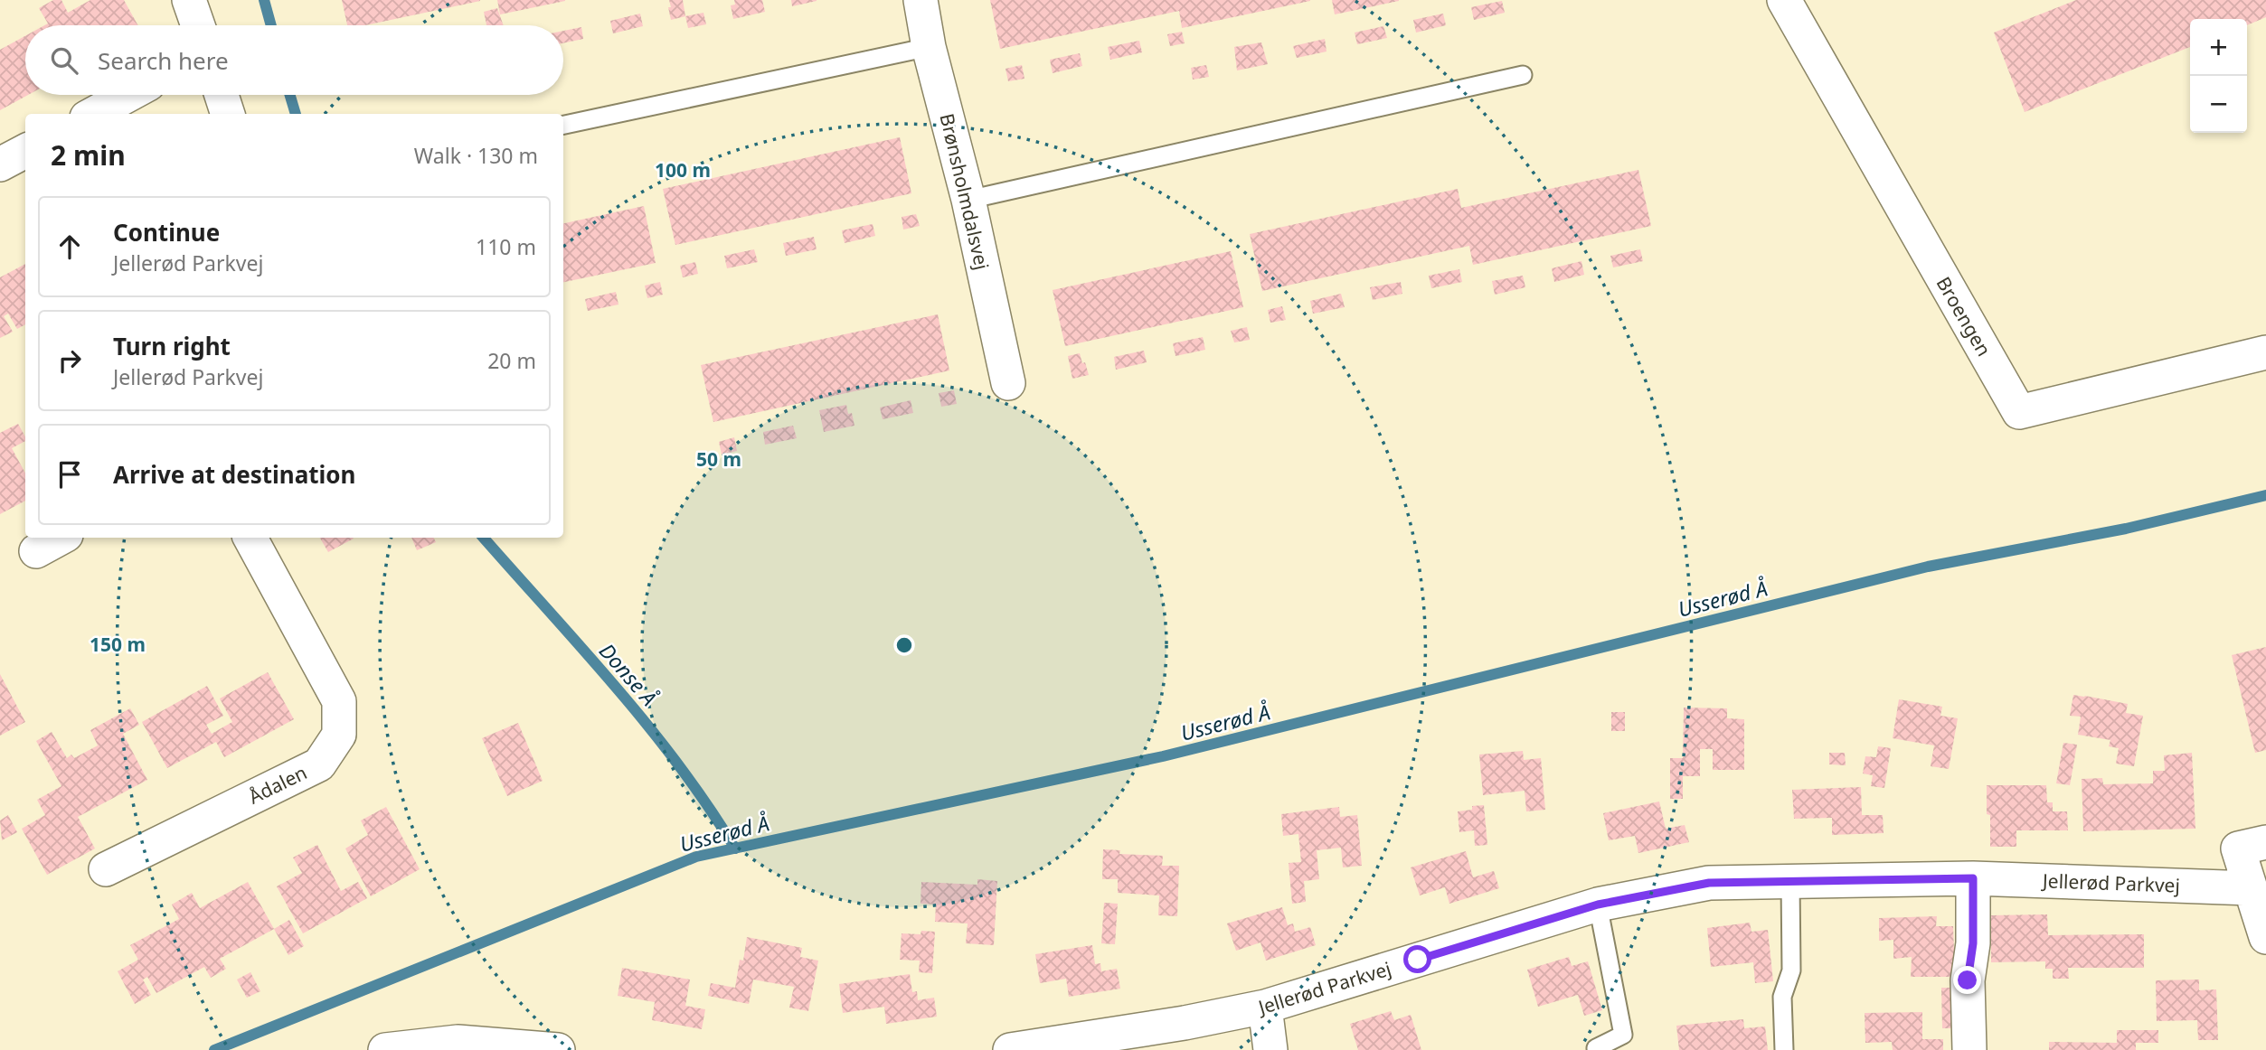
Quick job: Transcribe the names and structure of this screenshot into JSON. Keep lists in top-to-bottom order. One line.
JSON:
{"streets":{"street":["Brønsholmdalsvej","Broengen","Ådalen","Jellerød Parkvej"]},"water":["Usserød Å","Donse Å"],"page":{"map_buttons":["+","−"],"search":"Search here","heading":["2 min","Walk · 130 m"],"list":[["Continue","Jellerød Parkvej","110 m"],["Turn right","Jellerød Parkvej","20 m"],"Arrive at destination"]},"rings":["100 m","50 m","150 m"]}
